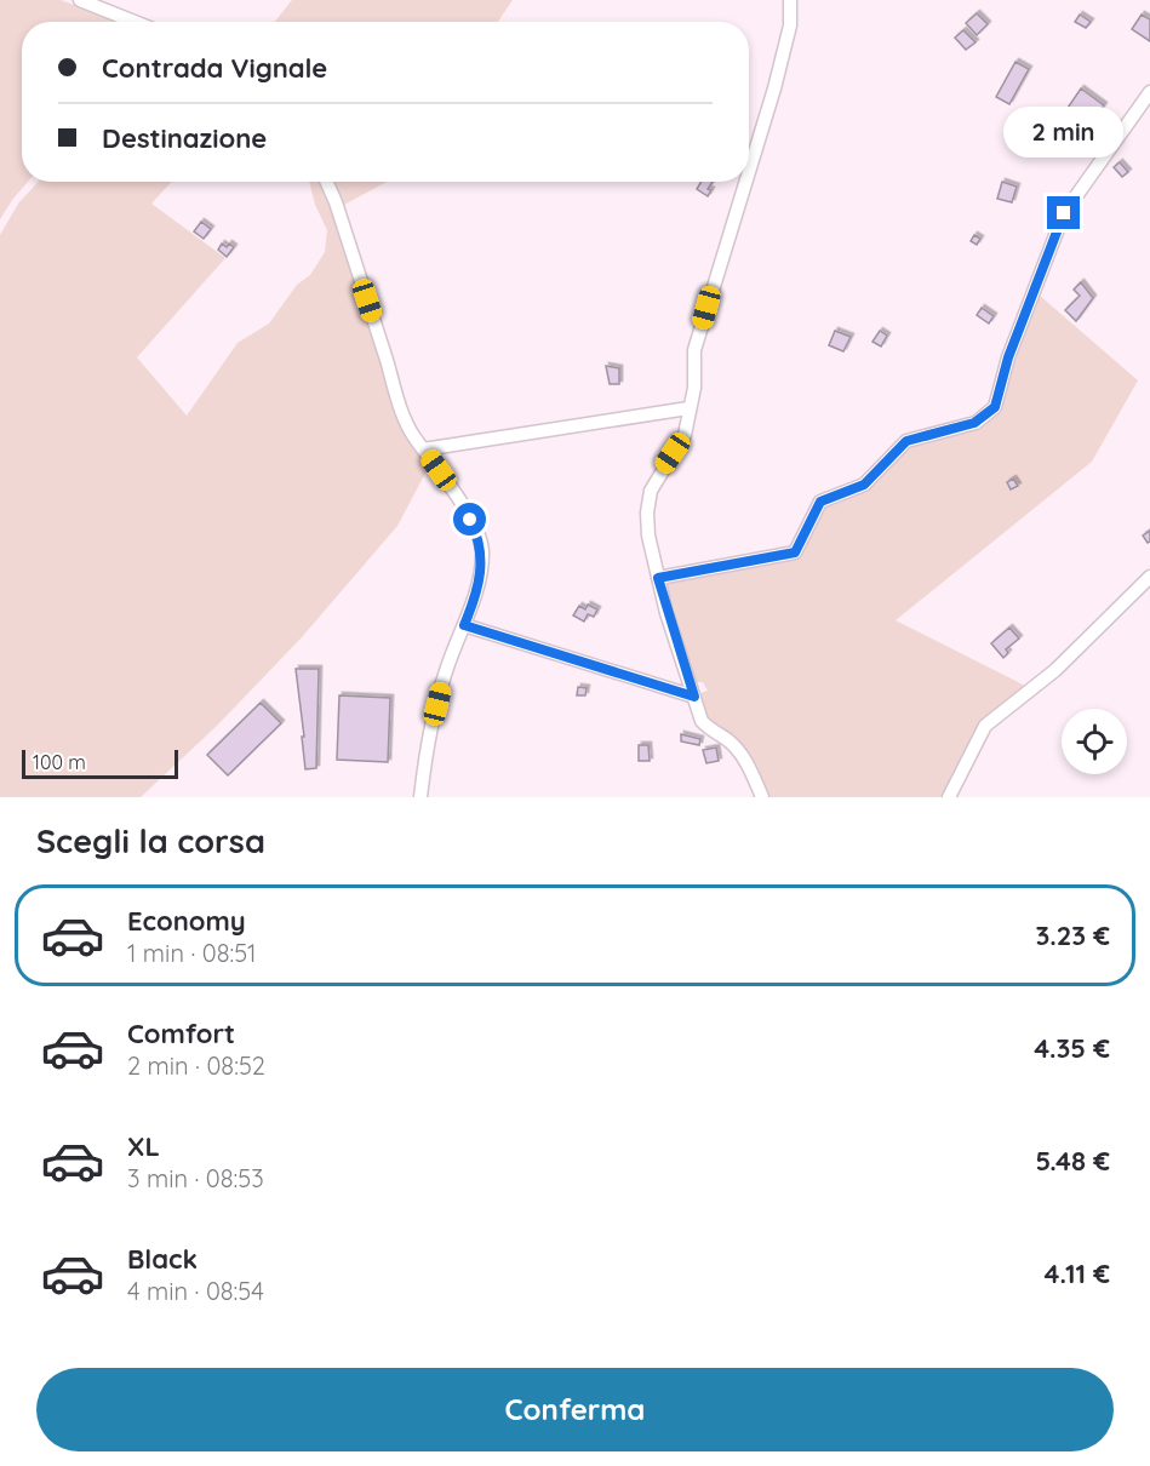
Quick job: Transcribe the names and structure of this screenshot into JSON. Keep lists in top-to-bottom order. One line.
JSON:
{"scale_bar":"100 m","page":{"banner":["Contrada Vignale","Destinazione"],"bubble":"2 min","scale":"100 m","heading":"Scegli la corsa","list":[{"name":"Economy","note":"1 min · 08:51","value":"3.23 €"},{"name":"Comfort","note":"2 min · 08:52","value":"4.35 €"},{"name":"XL","note":"3 min · 08:53","value":"5.48 €"},{"name":"Black","note":"4 min · 08:54","value":"4.11 €"}],"buttons":"Conferma"}}
